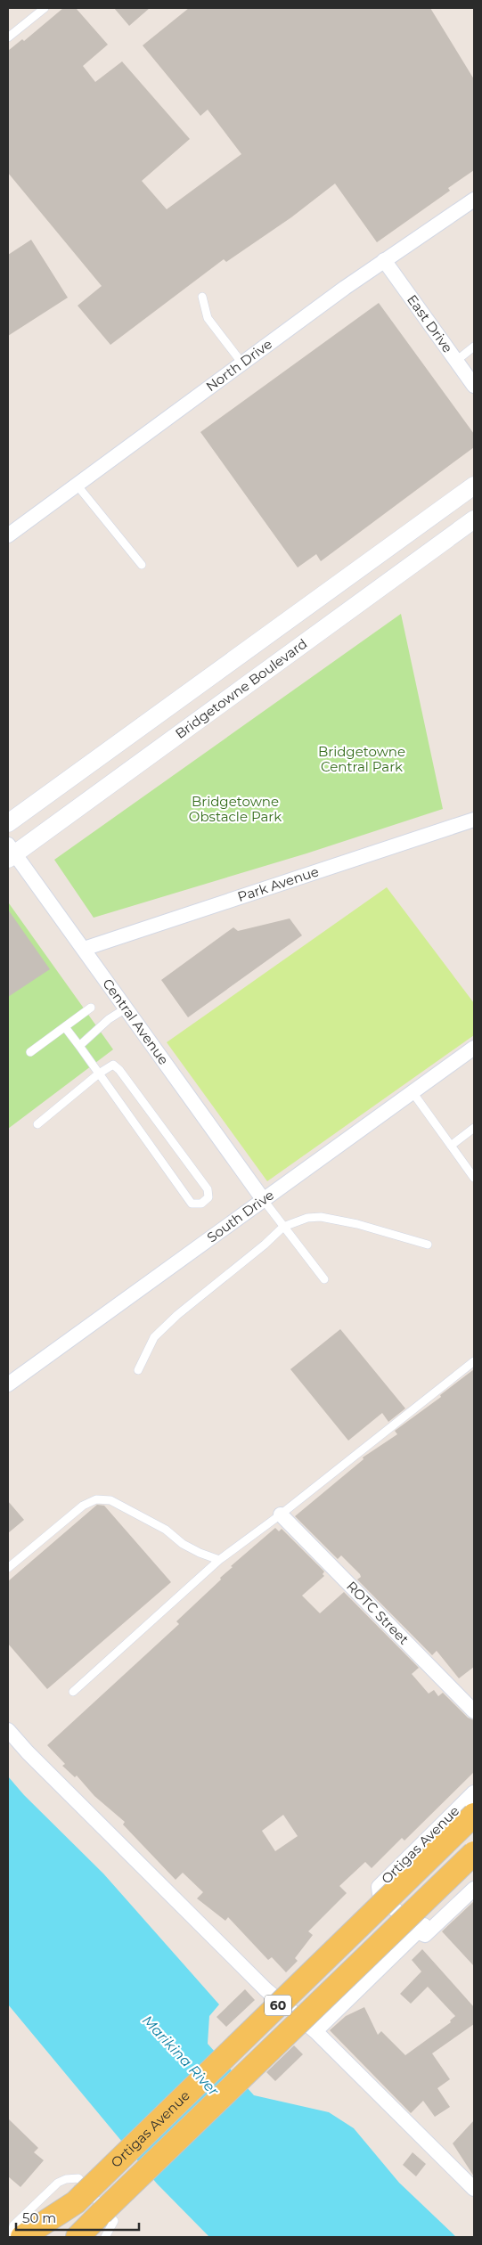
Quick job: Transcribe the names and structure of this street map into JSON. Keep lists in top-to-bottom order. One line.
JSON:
{"streets":{"main road":["Ortigas Avenue","60"],"street":["East Drive","North Drive","Bridgetowne Boulevard","Park Avenue","Central Avenue","South Drive","ROTC Street"]},"crossings":[["East Drive","North Drive"],["Bridgetowne Boulevard","Central Avenue"],["Park Avenue","Central Avenue"],["Central Avenue","South Drive"],["Ortigas Avenue","60"]],"water":["Marikina River"],"parks":["Bridgetowne Central Park","Bridgetowne Obstacle Park"],"scale_bar":"50 m"}
